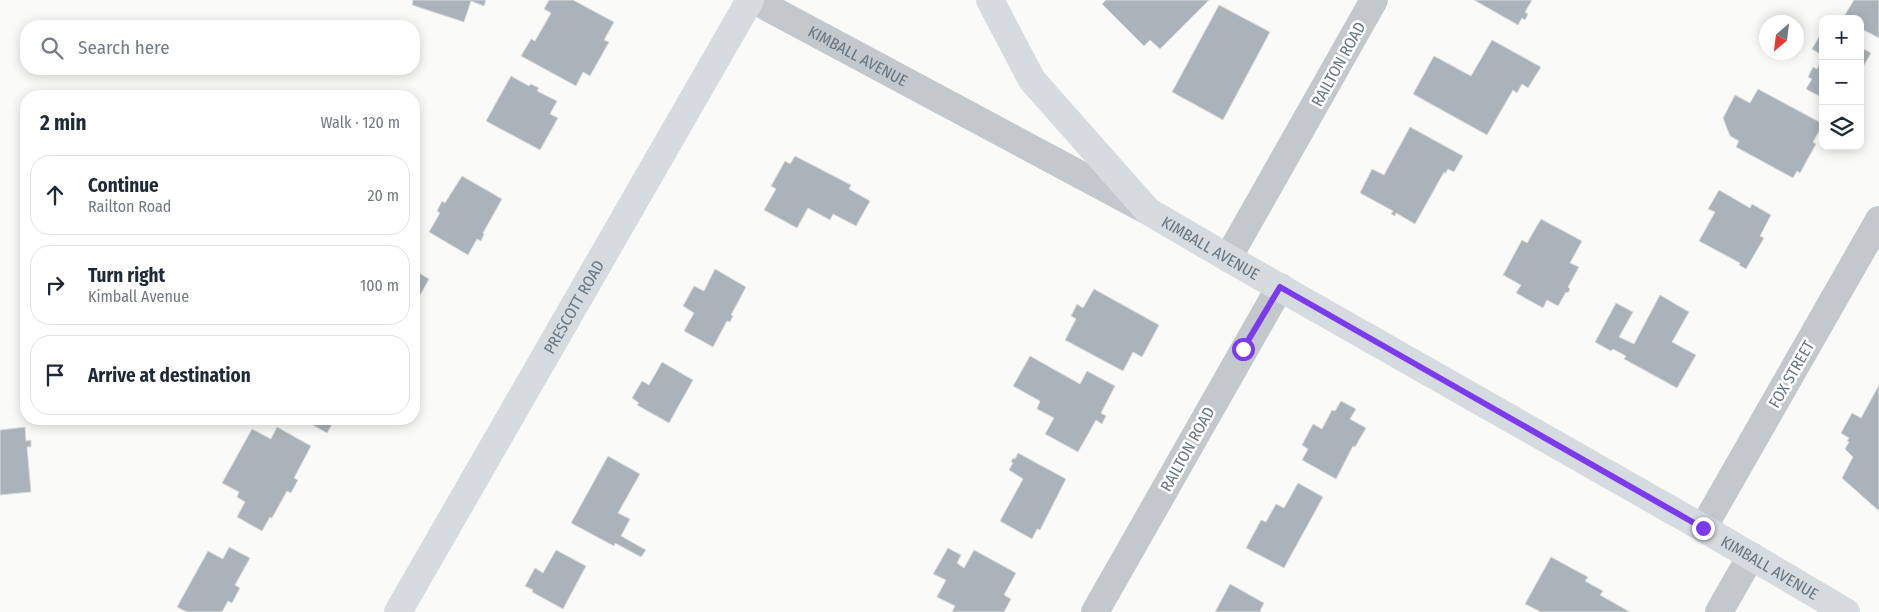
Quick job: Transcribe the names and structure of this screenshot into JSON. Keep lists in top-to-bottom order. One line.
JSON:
{"streets":{"main road":["KIMBALL AVENUE","PRESCOTT ROAD"],"street":["RAILTON ROAD","FOX STREET"]},"crossings":[["KIMBALL AVENUE","RAILTON ROAD"],["KIMBALL AVENUE","PRESCOTT ROAD"],["KIMBALL AVENUE","FOX STREET"]],"north":"bottom left","page":{"map_buttons":["+","−"],"search":"Search here","heading":["2 min","Walk · 120 m"],"list":[["Continue","Railton Road","20 m"],["Turn right","Kimball Avenue","100 m"],"Arrive at destination"]}}
